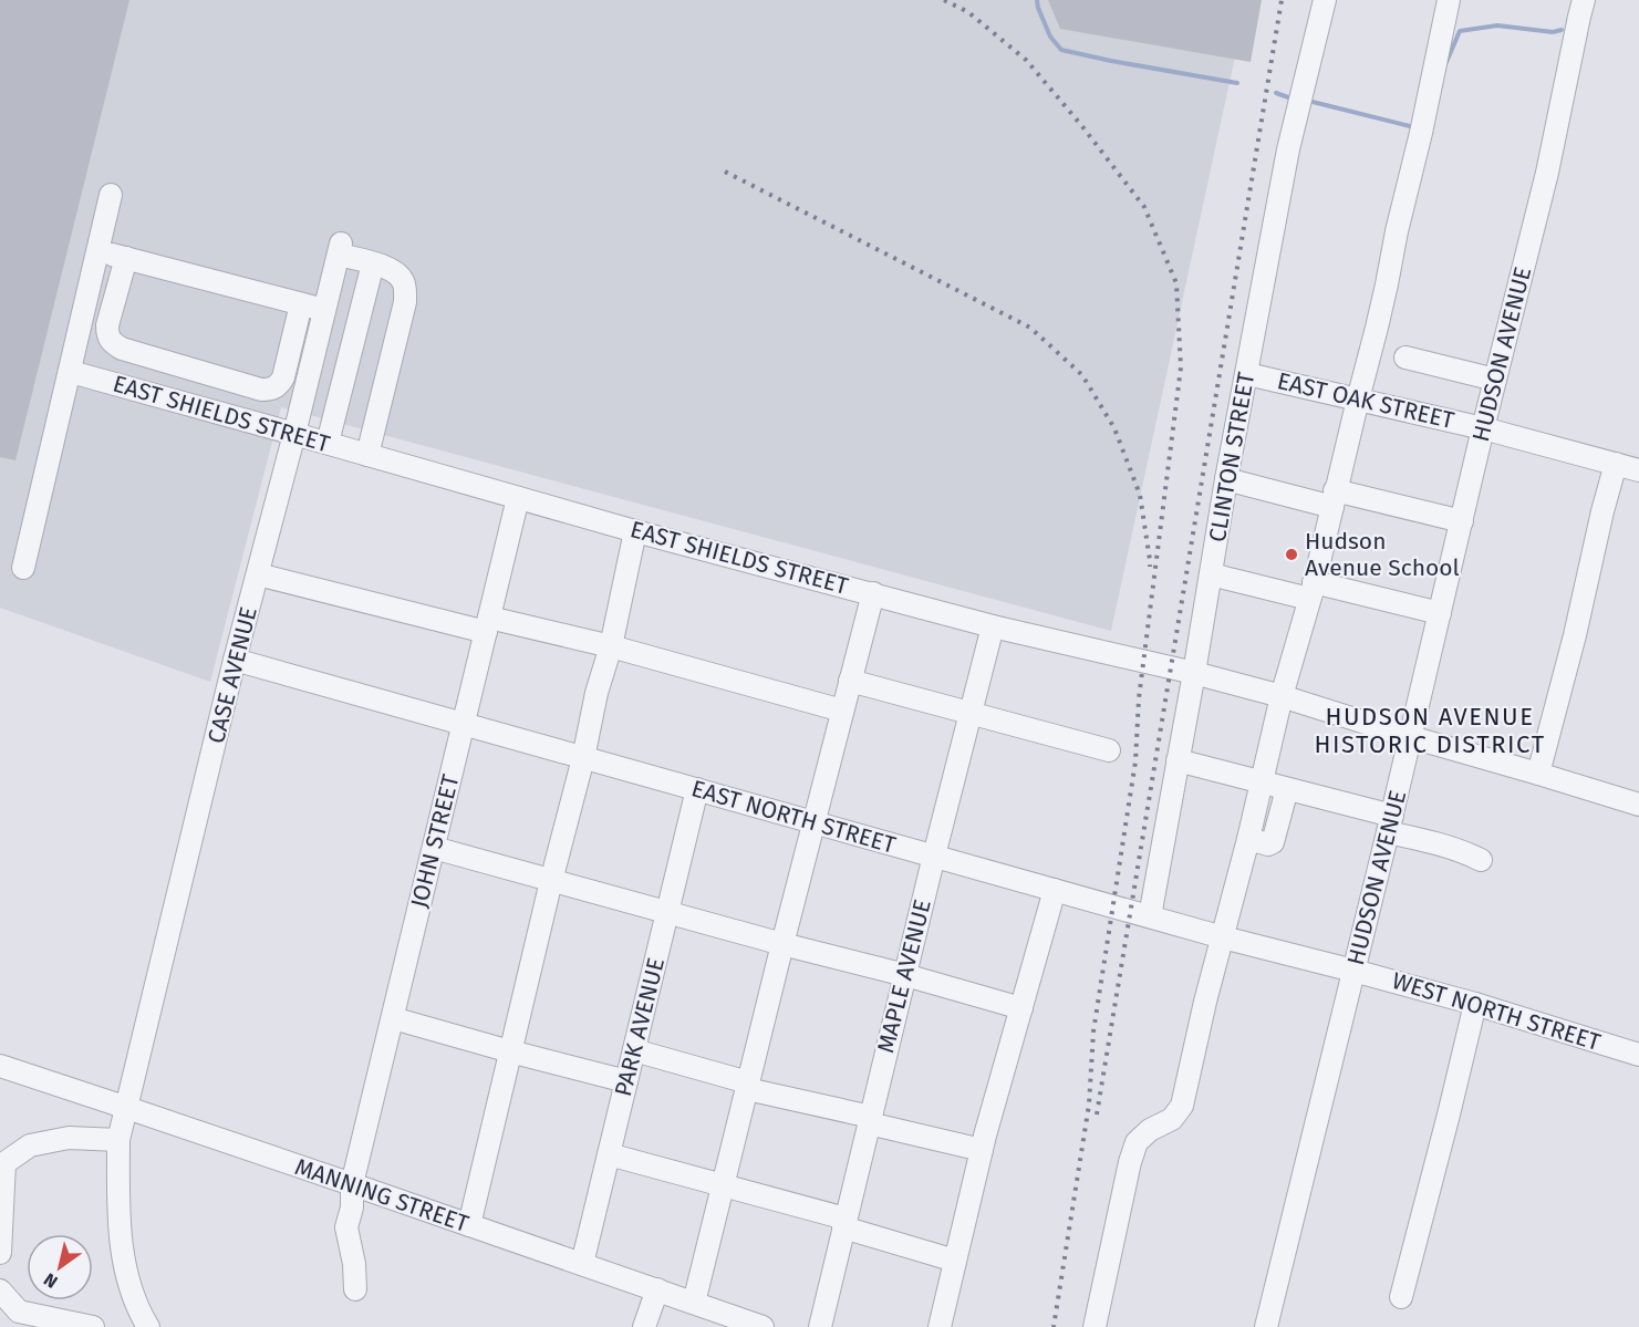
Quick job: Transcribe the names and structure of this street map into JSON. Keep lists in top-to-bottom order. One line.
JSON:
{"streets":{"street":["HUDSON AVENUE","EAST OAK STREET","EAST SHIELDS STREET","CLINTON STREET","CASE AVENUE","EAST NORTH STREET","JOHN STREET","MAPLE AVENUE","WEST NORTH STREET","PARK AVENUE","MANNING STREET"]},"crossings":[["HUDSON AVENUE","EAST OAK STREET"],["HUDSON AVENUE","EAST SHIELDS STREET"],["HUDSON AVENUE","EAST NORTH STREET"],["HUDSON AVENUE","WEST NORTH STREET"],["EAST OAK STREET","CLINTON STREET"],["EAST SHIELDS STREET","CLINTON STREET"],["EAST SHIELDS STREET","CASE AVENUE"],["EAST SHIELDS STREET","JOHN STREET"],["EAST SHIELDS STREET","MAPLE AVENUE"],["CLINTON STREET","EAST NORTH STREET"],["CASE AVENUE","EAST NORTH STREET"],["CASE AVENUE","MANNING STREET"],["EAST NORTH STREET","JOHN STREET"],["EAST NORTH STREET","MAPLE AVENUE"],["EAST NORTH STREET","WEST NORTH STREET"],["EAST NORTH STREET","PARK AVENUE"],["JOHN STREET","MANNING STREET"],["PARK AVENUE","MANNING STREET"]],"districts":["HUDSON AVENUE HISTORIC DISTRICT"],"places":["Hudson Avenue School"],"north":"bottom left"}
